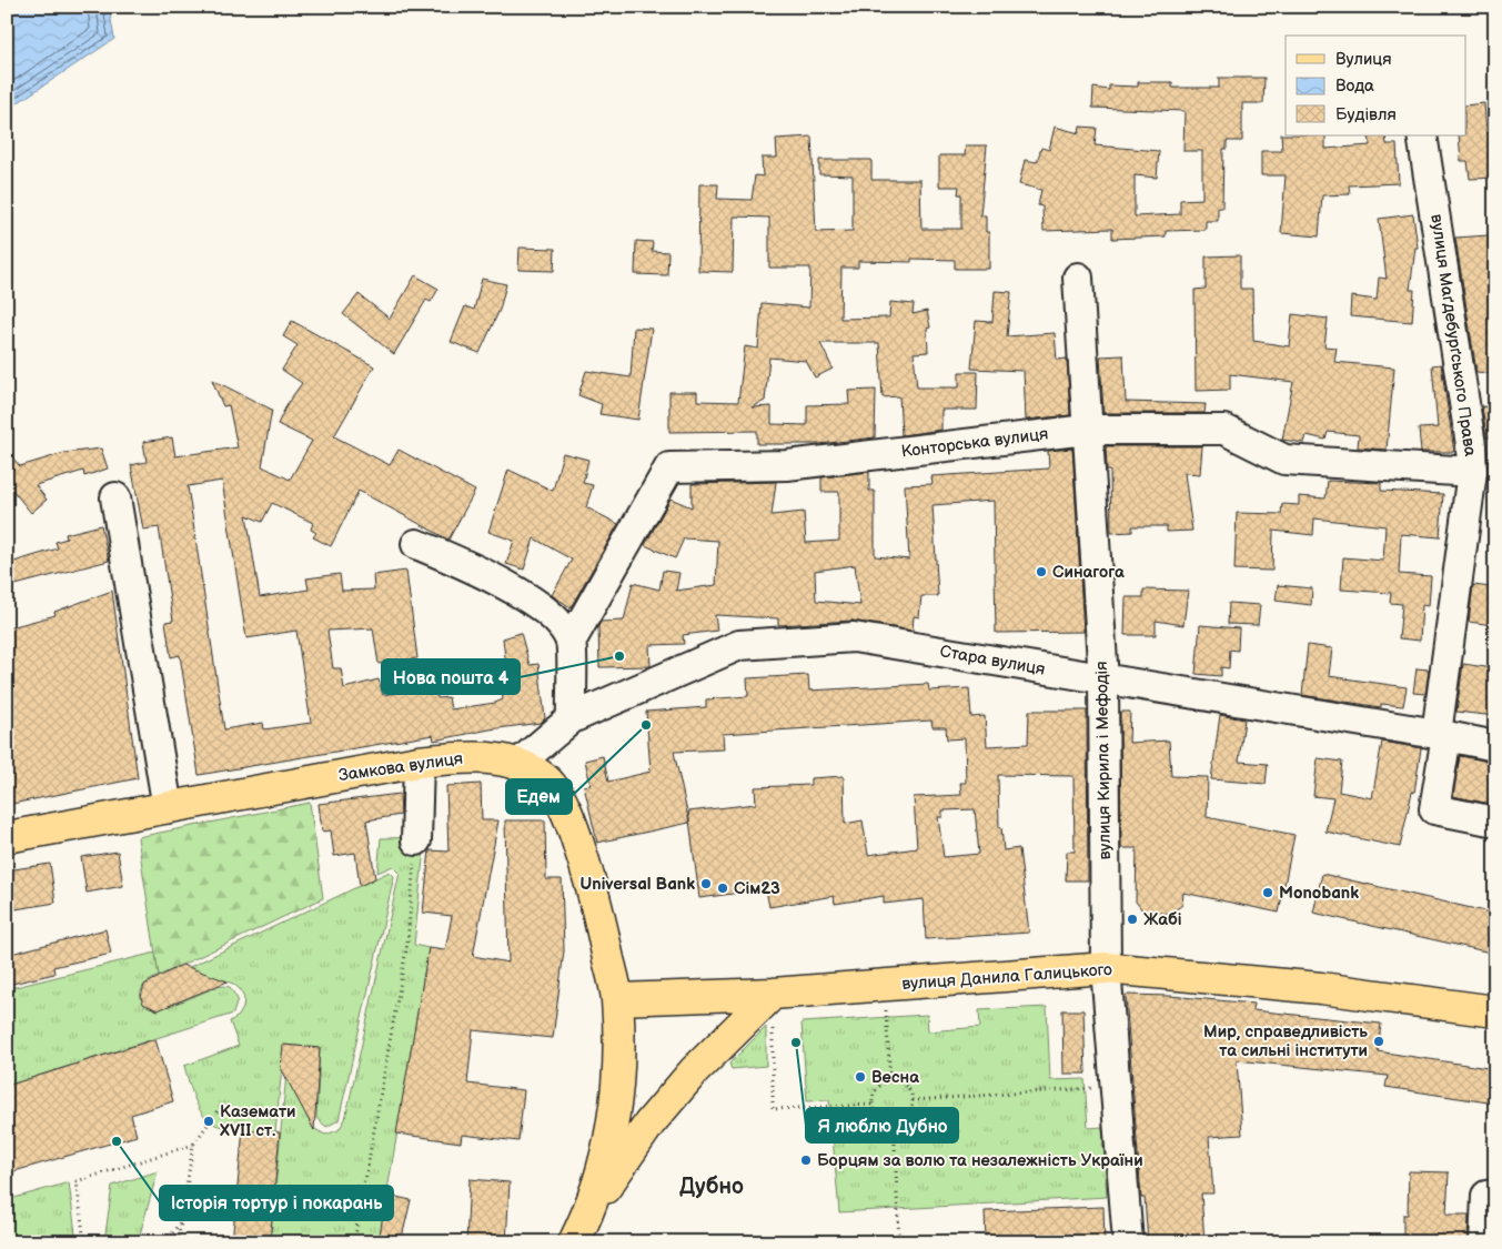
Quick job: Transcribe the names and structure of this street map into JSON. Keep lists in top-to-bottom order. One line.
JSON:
{"streets":{"main road":["Замкова вулиця","вулиця Данила Галицького"],"street":["вулиця Маґдебурґського Права","Конторська вулиця","Стара вулиця","вулиця Кирила і Мефодія"]},"crossings":[["вулиця Маґдебурґського Права","Конторська вулиця"],["вулиця Маґдебурґського Права","Стара вулиця"],["Конторська вулиця","вулиця Кирила і Мефодія"],["Стара вулиця","вулиця Кирила і Мефодія"],["Стара вулиця","Замкова вулиця"],["вулиця Кирила і Мефодія","вулиця Данила Галицького"],["Замкова вулиця","вулиця Данила Галицького"]],"districts":["Дубно"],"places":["Синагога","Нова пошта 4","Едем","Universal Bank","Сім23","Monobank","Жабі","Мир, справедливість та сильні інститути","Я люблю Дубно","Весна","Каземати XVII ст.","Історія тортур і покарань","Борцям за волю та незалежність України"],"legend":["Вулиця","Вода","Будівля"]}
